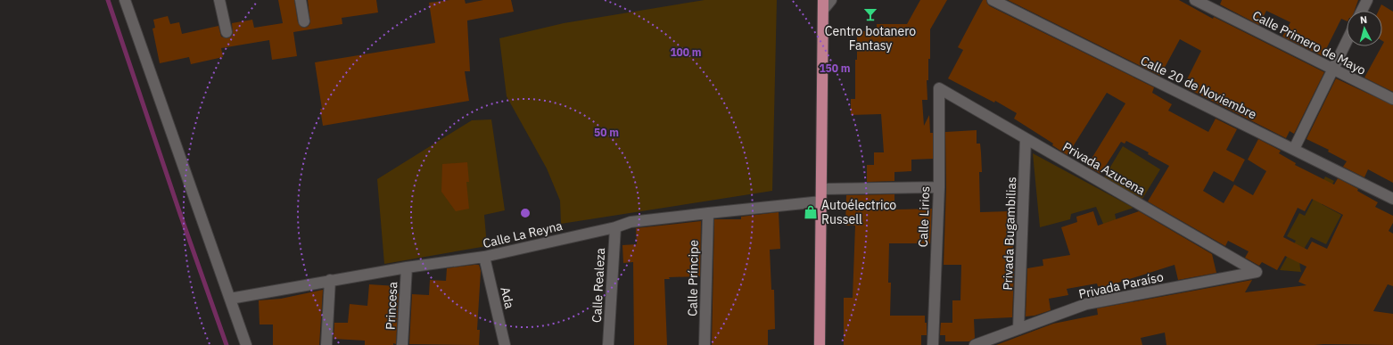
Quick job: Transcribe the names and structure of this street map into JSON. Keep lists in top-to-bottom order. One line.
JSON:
{"streets":{"street":["Calle Primero de Mayo","Calle 20 de Noviembre","Privada Azucena","Calle Lirios","Privada Bugambilias","Calle La Reyna","Calle Príncipe","Calle Realeza","Privada Paraíso","Ada","Princesa"]},"crossings":[["Privada Azucena","Calle Lirios"],["Privada Azucena","Privada Bugambilias"],["Privada Azucena","Privada Paraíso"],["Privada Bugambilias","Privada Paraíso"],["Calle La Reyna","Calle Príncipe"],["Calle La Reyna","Calle Realeza"],["Calle La Reyna","Ada"],["Calle La Reyna","Princesa"]],"places":{"bar":["Centro botanero Fantasy"],"shop":["Autoélectrico Russell"]},"north":"top","rings":["100 m","150 m","50 m"]}
